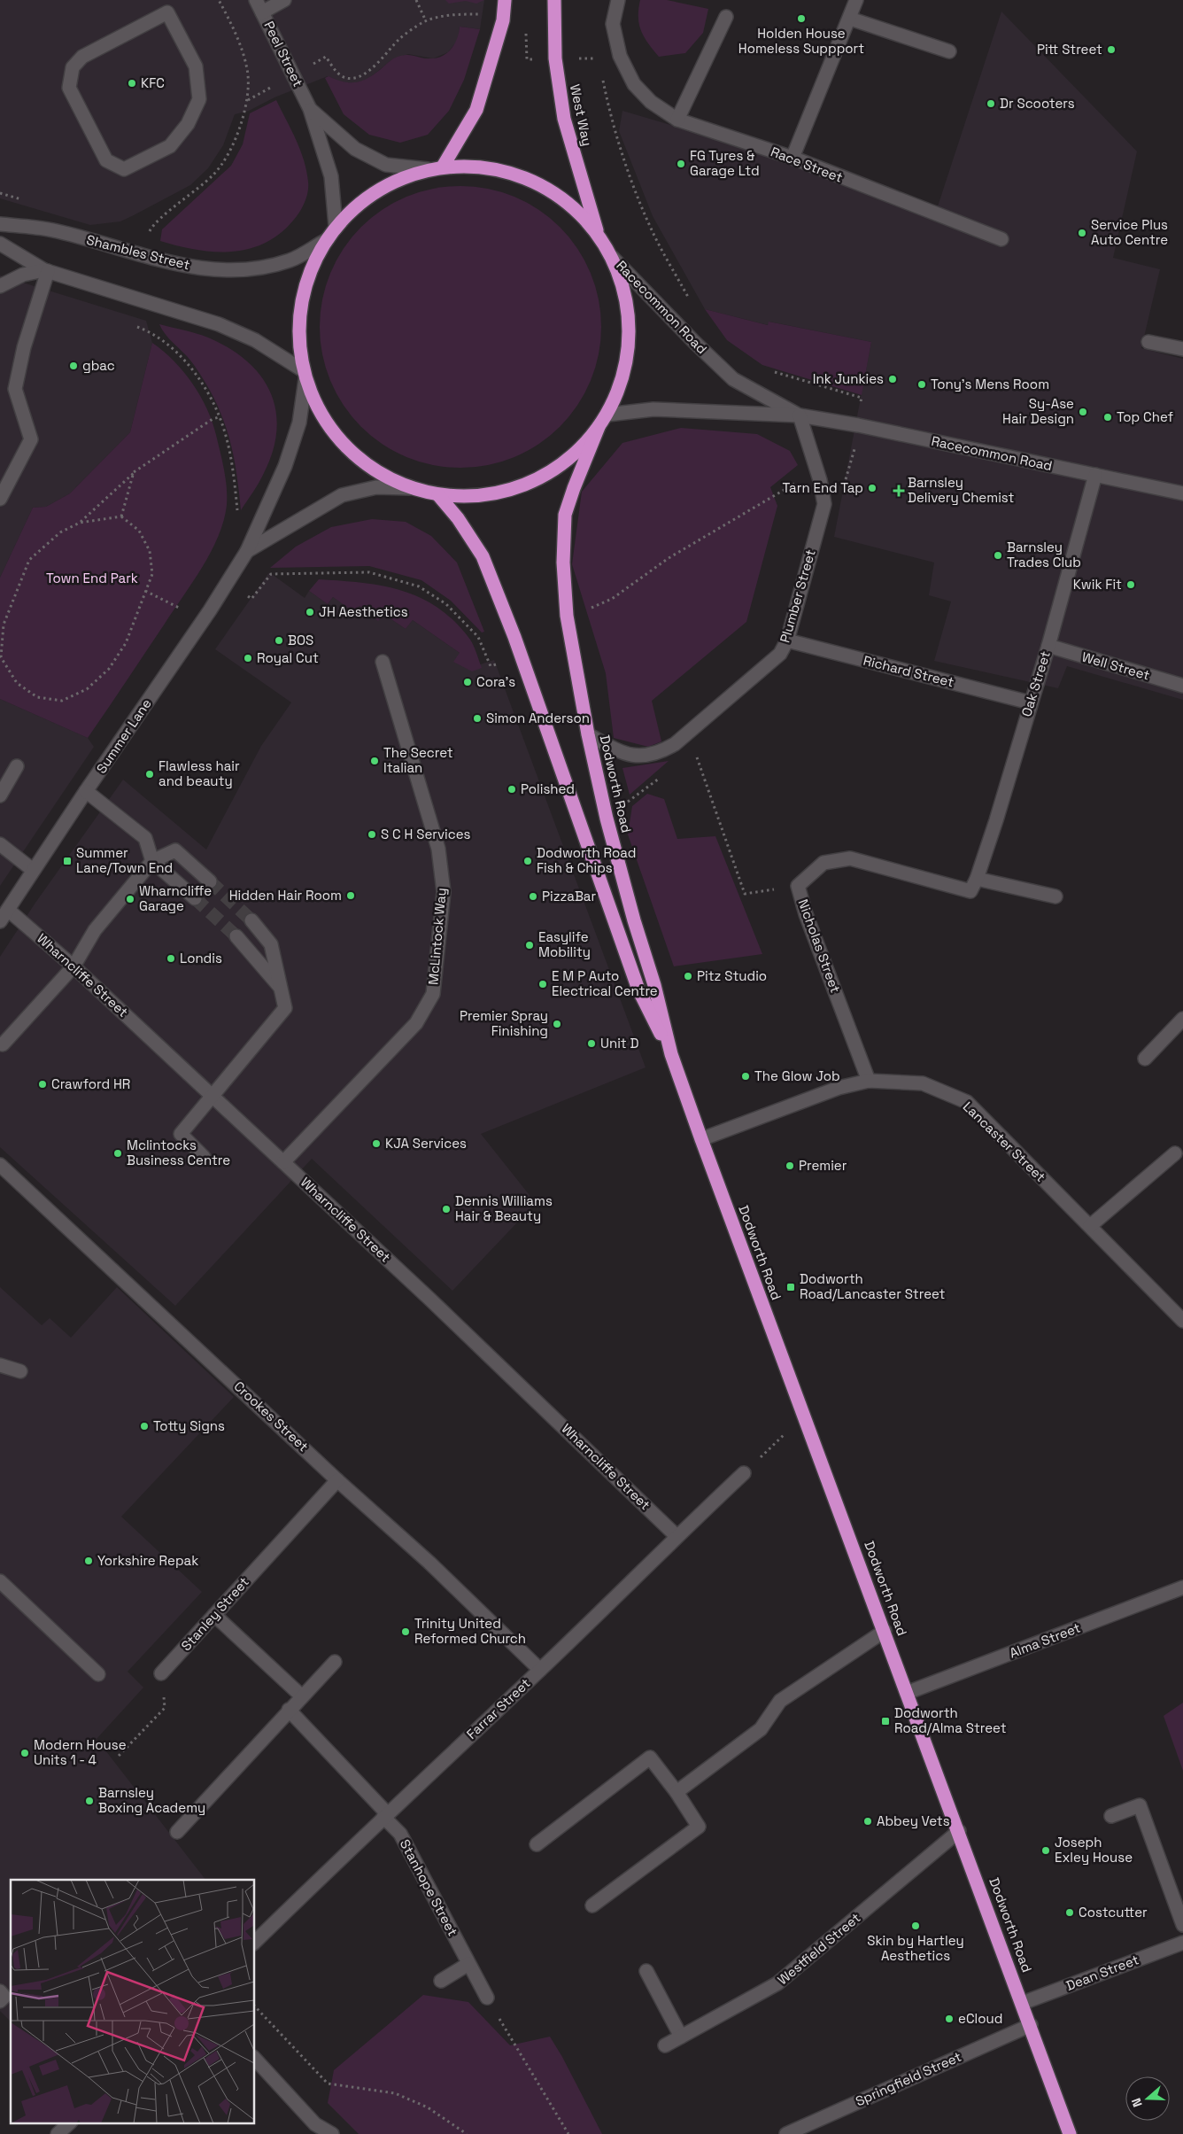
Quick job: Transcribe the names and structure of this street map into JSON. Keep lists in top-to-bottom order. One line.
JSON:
{"streets":{"highway":["West Way","Dodworth Road"],"street":["Peel Street","Race Street","Shambles Street","Racecommon Road","Plumber Street","Well Street","Richard Street","Oak Street","Summer Lane","McLintock Way","Nicholas Street","Wharncliffe Street","Lancaster Street","Crookes Street","Stanley Street","Alma Street","Farrar Street","Stanhope Street","Westfield Street","Dean Street","Springfield Street"]},"crossings":[["Racecommon Road","Plumber Street"],["Racecommon Road","Oak Street"],["Plumber Street","Richard Street"],["Plumber Street","Dodworth Road"],["Well Street","Oak Street"],["Richard Street","Oak Street"],["Oak Street","Nicholas Street"],["Summer Lane","Wharncliffe Street"],["Dodworth Road","Lancaster Street"],["Dodworth Road","Alma Street"],["Dodworth Road","Westfield Street"],["Dodworth Road","Dean Street"],["Dodworth Road","Springfield Street"],["McLintock Way","Wharncliffe Street"],["Nicholas Street","Lancaster Street"],["Wharncliffe Street","Farrar Street"],["Crookes Street","Stanley Street"],["Crookes Street","Farrar Street"],["Farrar Street","Stanhope Street"]],"parks":["Town End Park"],"places":{"other":["Holden House Homeless Suppport","Pitt Street","KFC","Dr Scooters","FG Tyres & Garage Ltd","Service Plus Auto Centre","gbac","Ink Junkies","Tony's Mens Room","Sy-Ase Hair Design","Top Chef","Tarn End Tap","Barnsley Trades Club","Kwik Fit","JH Aesthetics","BOS","Royal Cut","Cora's","Simon Anderson","The Secret Italian","Flawless hair and beauty","Polished","S C H Services","Dodworth Road Fish & Chips","Hidden Hair Room","PizzaBar","Wharncliffe Garage","Easylife Mobility","Londis","Pitz Studio","E M P Auto Electrical Centre","Premier Spray Finishing","Unit D","The Glow Job","Crawford HR","KJA Services","Mclintocks Business Centre","Premier","Dennis Williams Hair & Beauty","Totty Signs","Yorkshire Repak","Trinity United Reformed Church","Modern House Units 1 - 4","Barnsley Boxing Academy","Abbey Vets","Joseph Exley House","Costcutter","Skin by Hartley Aesthetics","eCloud"],"health":["Barnsley Delivery Chemist"],"transit":["Summer Lane/Town End","Dodworth Road/Lancaster Street","Dodworth Road/Alma Street"]},"north":"left"}
